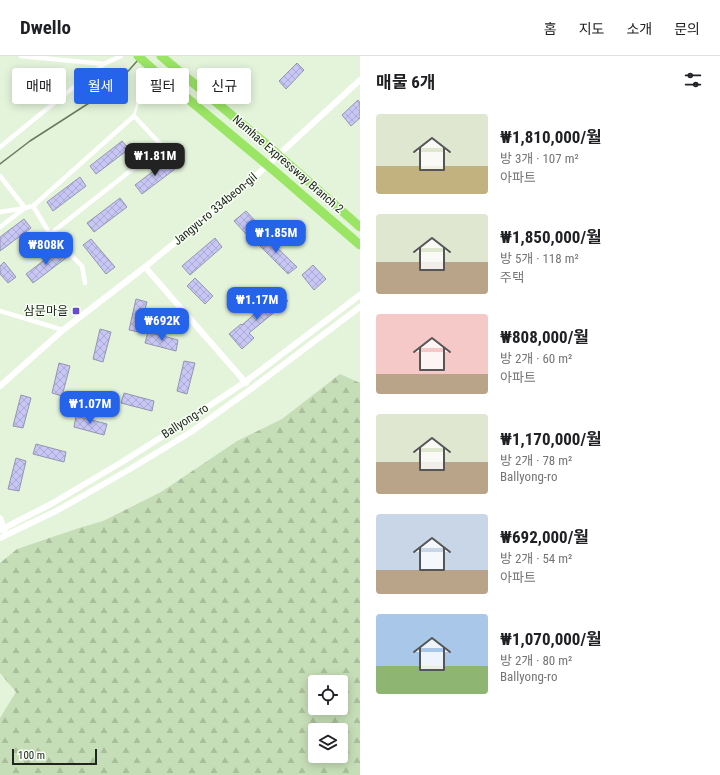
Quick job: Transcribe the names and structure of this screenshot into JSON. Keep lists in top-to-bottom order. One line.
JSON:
{"streets":{"highway":["Namhae Expressway Branch 2"],"street":["Jangyu-ro 334beon-gil","Ballyong-ro"]},"places":{"transit":["삼문마을"]},"scale_bar":"100 m","page":{"header":"Dwello","nav":["홈","지도","소개","문의"],"heading":"매물 6개","chip":["매매","월세","필터","신규"],"list":[{"name":"₩1,810,000/월","note":"방 3개 · 107 m² · 아파트"},{"name":"₩1,850,000/월","note":"방 5개 · 118 m² · 주택"},{"name":"₩808,000/월","note":"방 2개 · 60 m² · 아파트"},{"name":"₩1,170,000/월","note":"방 2개 · 78 m² · Ballyong-ro"},{"name":"₩692,000/월","note":"방 2개 · 54 m² · 아파트"},{"name":"₩1,070,000/월","note":"방 2개 · 80 m² · Ballyong-ro"}],"price":["₩1.81M","₩1.85M","₩808K","₩1.17M","₩692K","₩1.07M"],"scale":"100 m"}}
